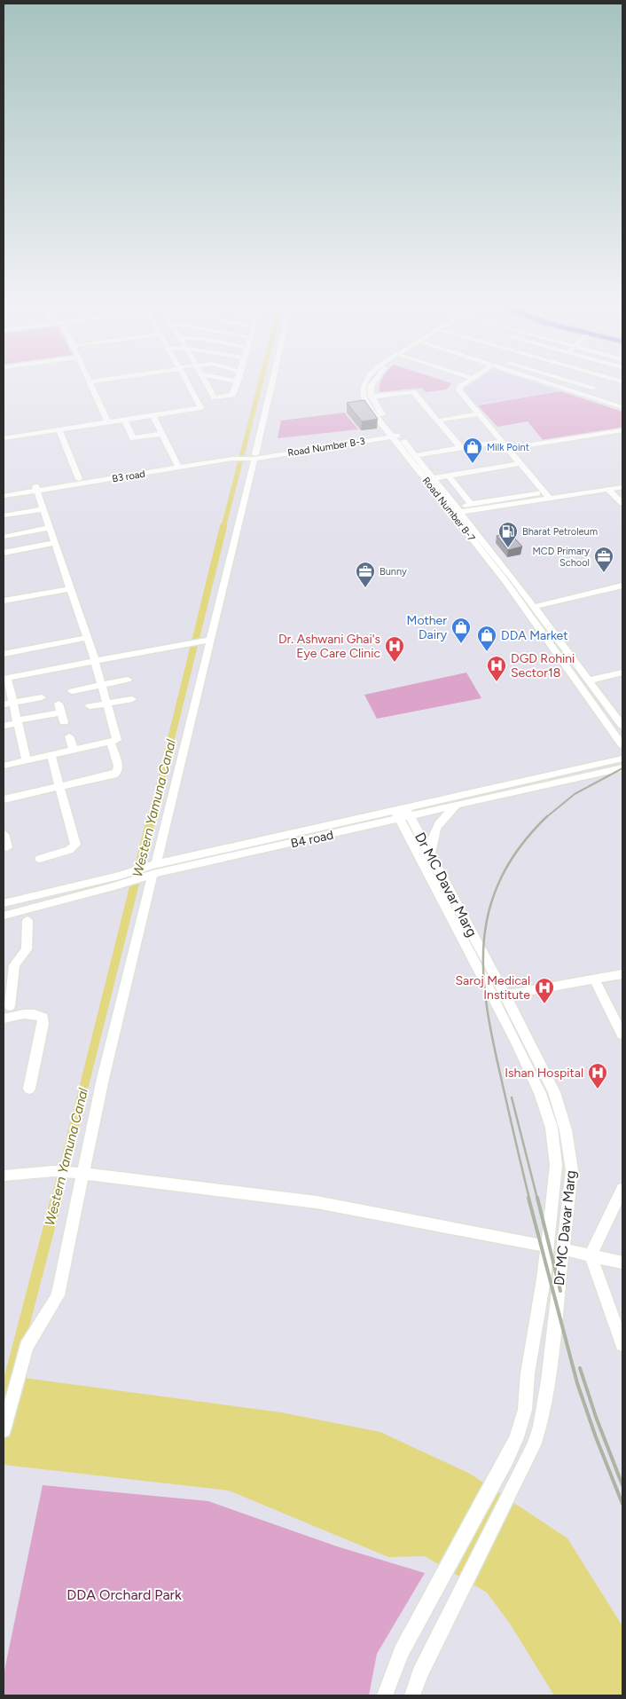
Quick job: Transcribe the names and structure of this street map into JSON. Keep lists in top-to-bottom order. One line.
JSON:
{"streets":{"street":["Road Number B-3","B3 road","Road Number B-7","B4 road","Dr MC Davar Marg"]},"crossings":[["Road Number B-3","B3 road"],["Road Number B-3","Road Number B-7"],["B4 road","Dr MC Davar Marg"]],"water":["Western Yamuna Canal"],"parks":["DDA Orchard Park"],"places":{"shop":["Milk Point","Mother Dairy","DDA Market"],"fuel station":["Bharat Petroleum"],"office":["MCD Primary School","Bunny"],"hospital":["Dr. Ashwani Ghai's Eye Care Clinic","DGD Rohini Sector18","Saroj Medical Institute","Ishan Hospital"]}}
